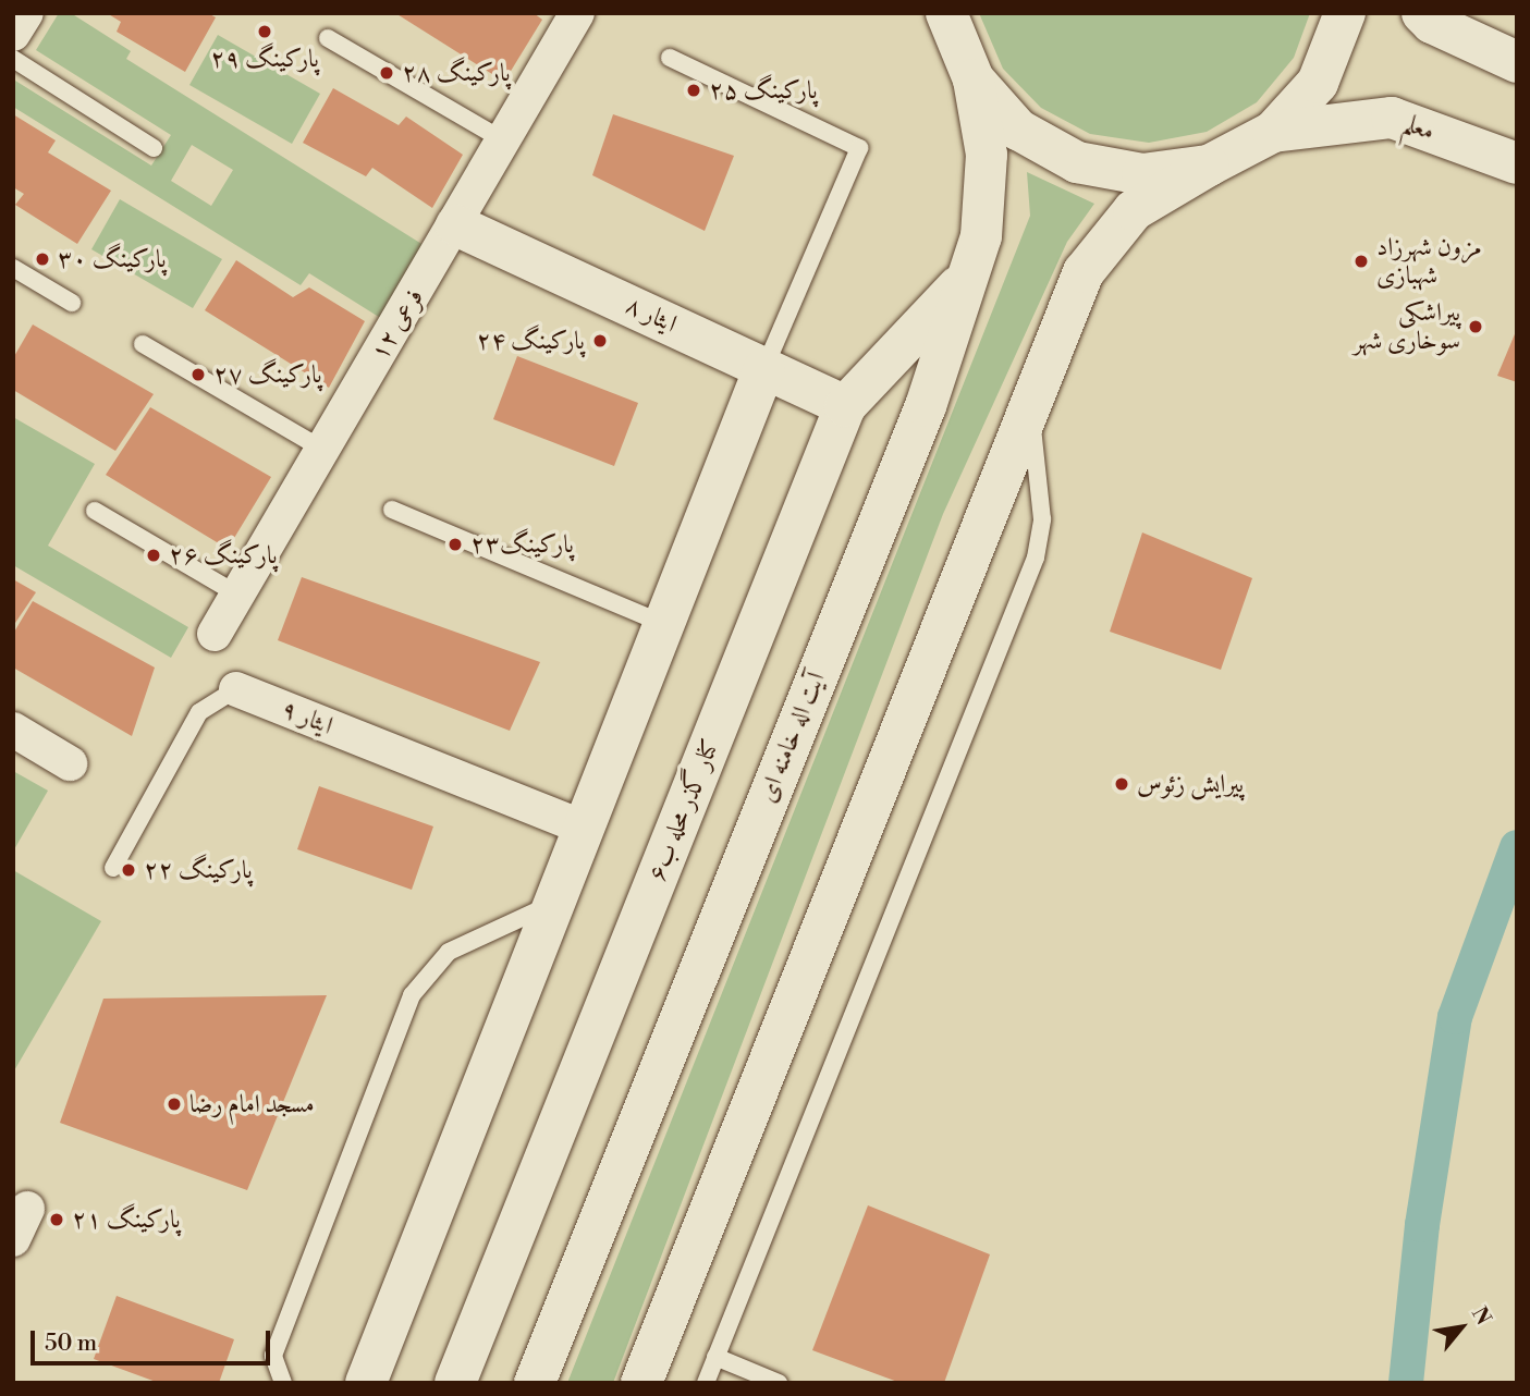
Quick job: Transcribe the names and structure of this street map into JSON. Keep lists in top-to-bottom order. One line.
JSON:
{"streets":{"main road":["معلم","ایثار ۸","آیت اله خامنه ای","کنار گذر محله ب۶"],"street":["فرعی ۱۲","ایثار ۹"]},"crossings":[["ایثار ۸","فرعی ۱۲"],["ایثار ۸","کنار گذر محله ب۶"],["آیت اله خامنه ای","کنار گذر محله ب۶"]],"places":["پارکینگ ۲۹","پارکینگ ۲۸","پارکینگ ۲۵","پارکینگ ۳۰","مزون شهرزاد شهبازی","پیراشکی سوخاری شهر","پارکینگ ۲۴","پارکینگ ۲۷","پارکینگ۲۳","پارکینگ ۲۶","پیرایش زئوس","پارکینگ ۲۲","مسجد امام رضا","پارکینگ ۲۱"],"scale_bar":"50 m","north":"top right"}
